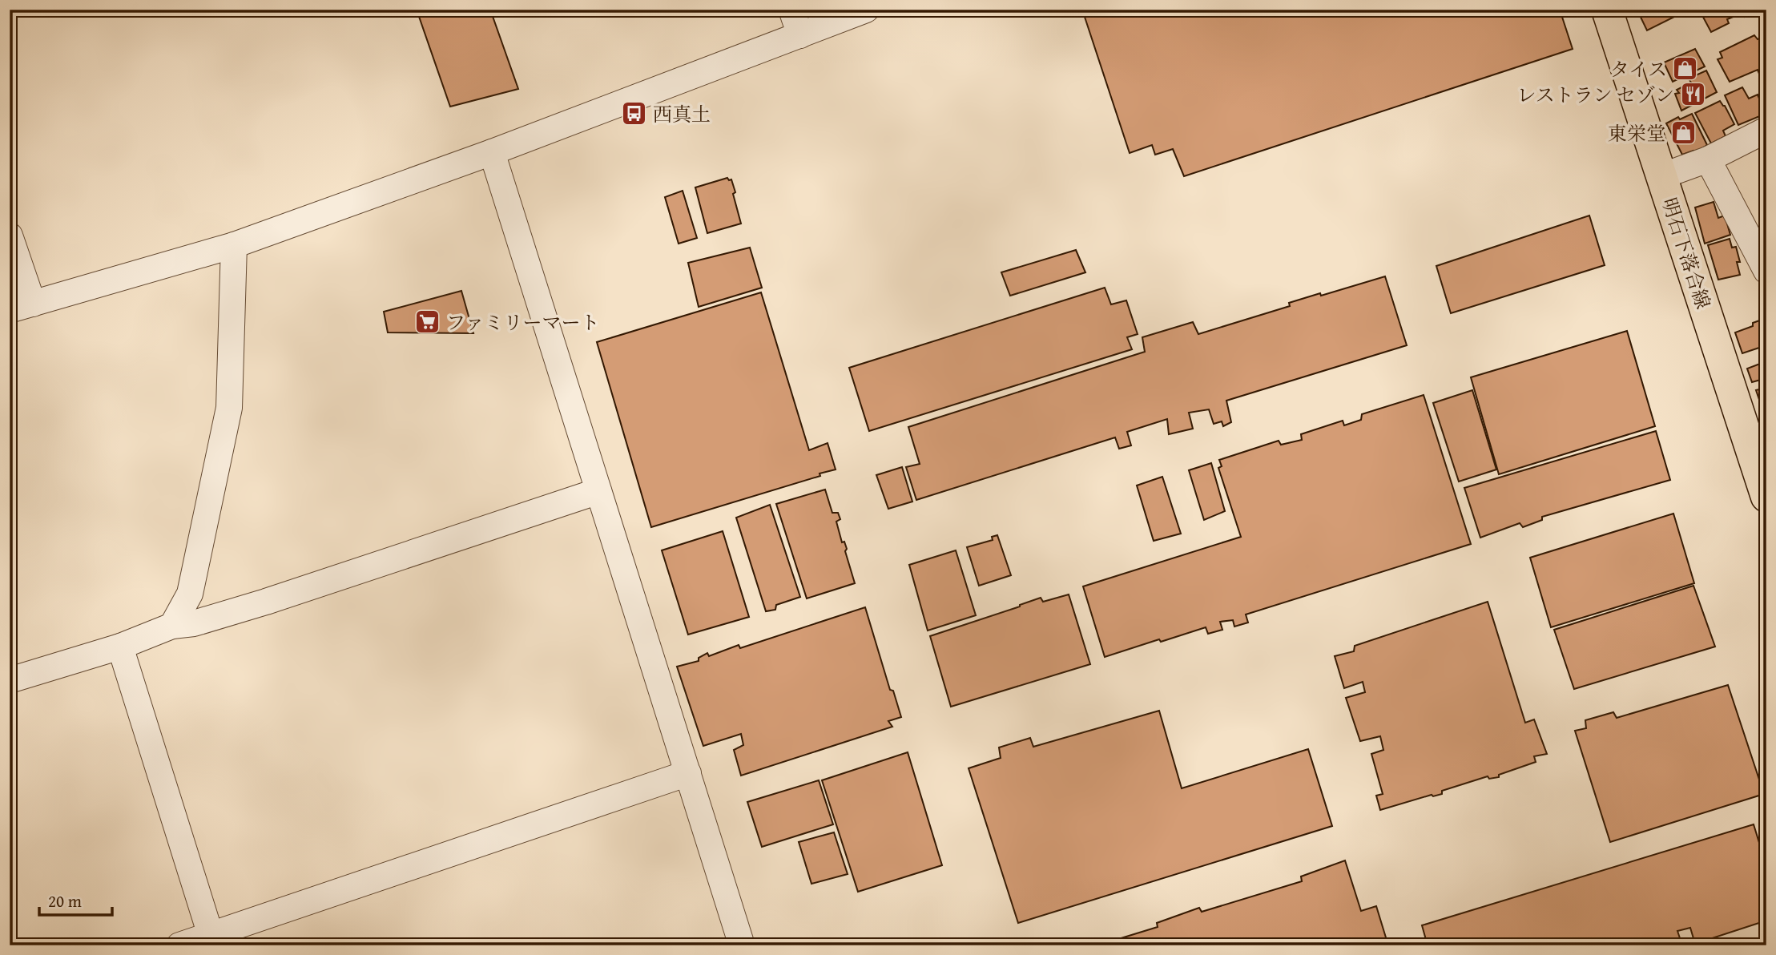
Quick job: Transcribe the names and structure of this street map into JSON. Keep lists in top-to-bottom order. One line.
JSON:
{"streets":{"main road":["明石下落合線"]},"places":{"shop":["タイス","東栄堂"],"restaurant":["レストラン セゾン"],"bus stop":["西真土"],"supermarket":["ファミリーマート"]},"scale_bar":"20 m"}
